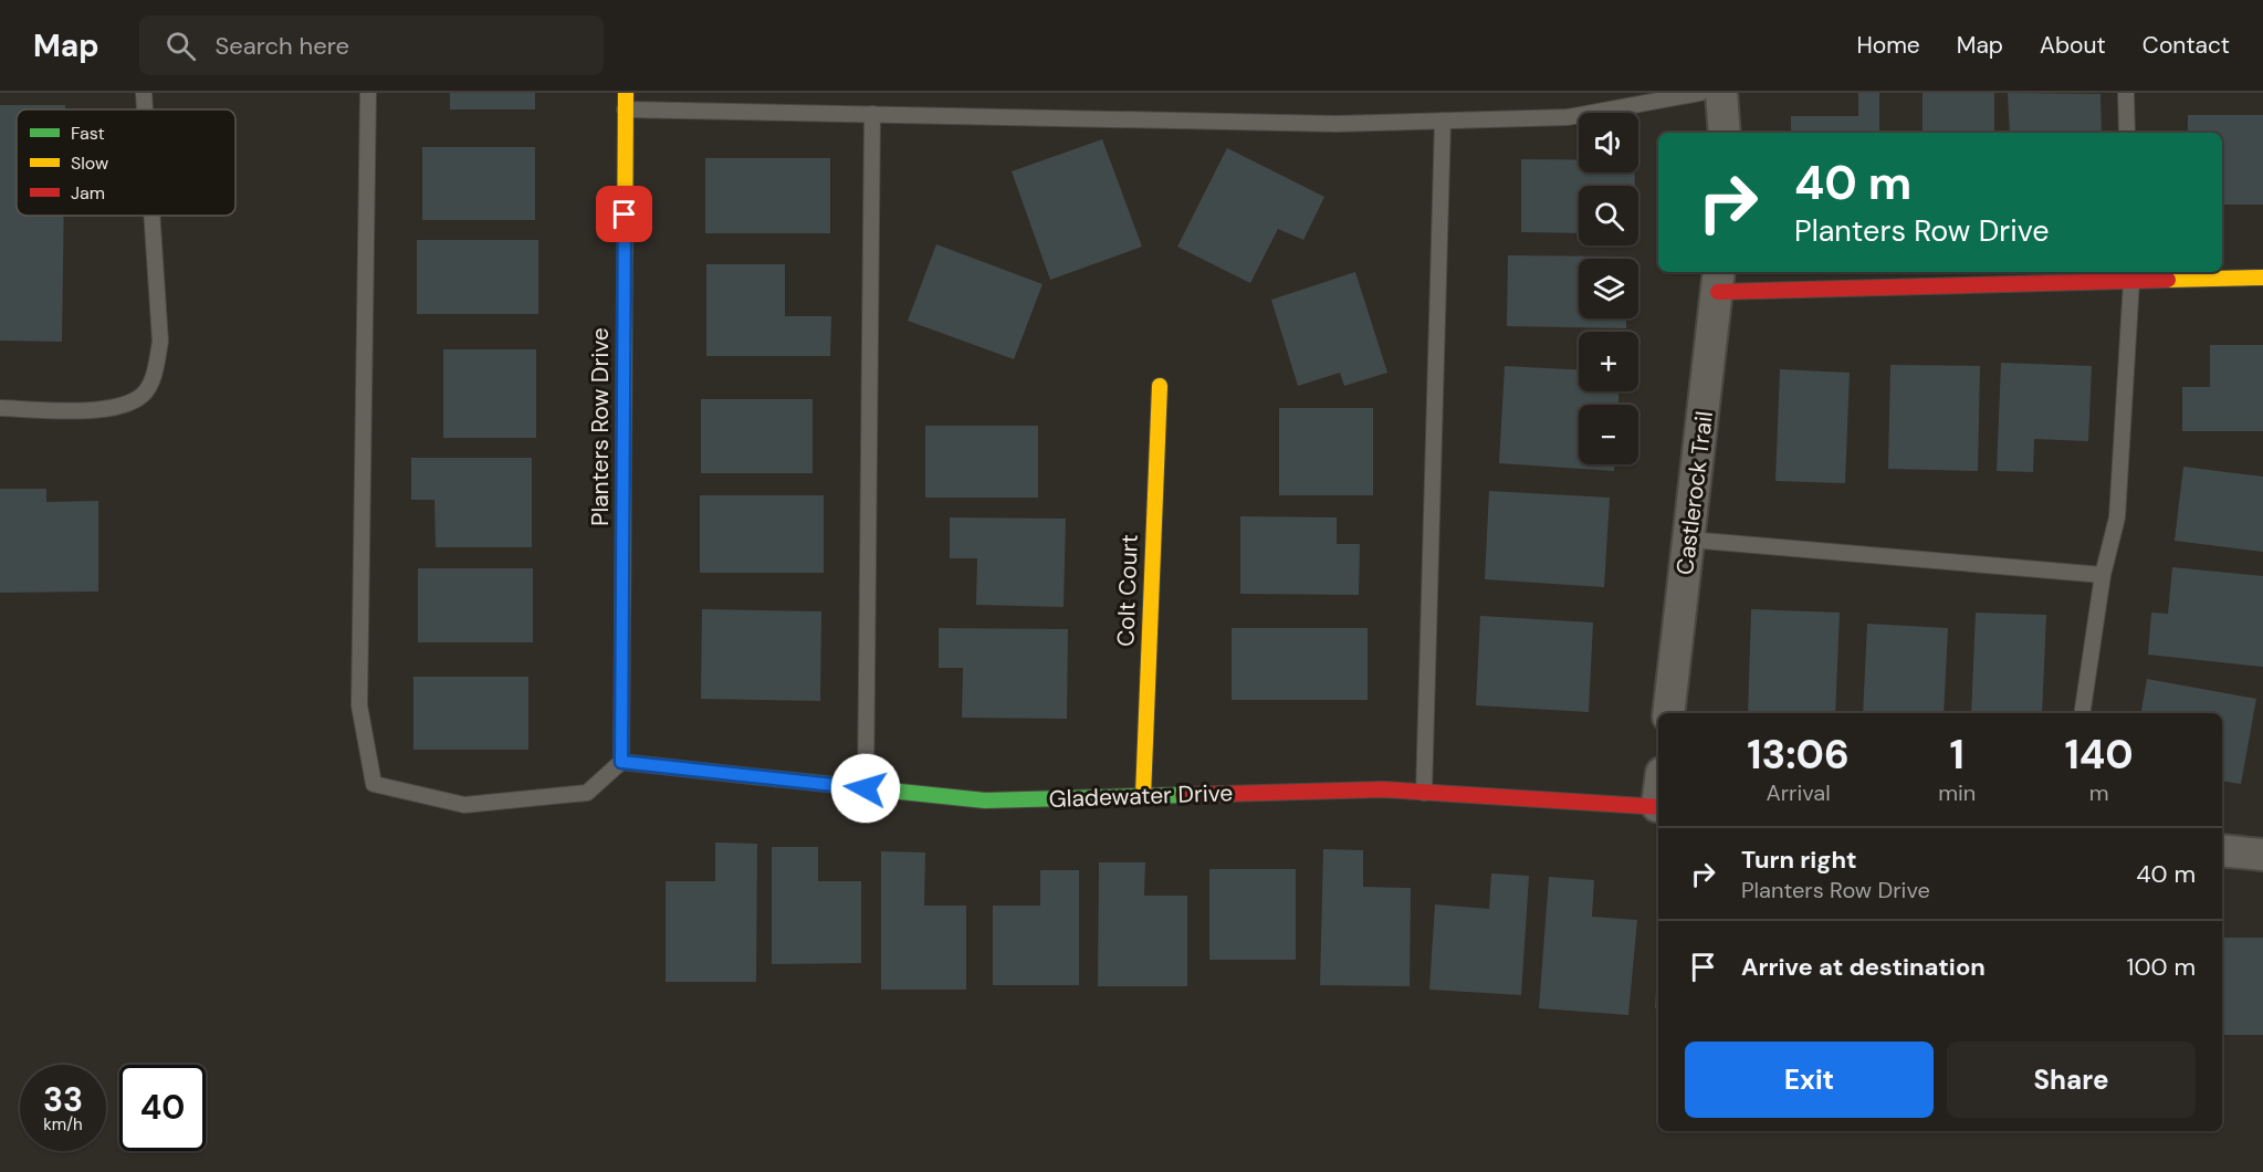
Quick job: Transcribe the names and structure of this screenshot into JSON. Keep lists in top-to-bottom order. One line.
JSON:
{"streets":{"street":["Planters Row Drive","Castlerock Trail","Colt Court","Gladewater Drive"]},"crossings":[["Planters Row Drive","Gladewater Drive"],["Colt Court","Gladewater Drive"]],"legend":["Fast","Slow","Jam"],"page":{"header":"Map","search":"Search here","nav":["Home","Map","About","Contact"],"map_buttons":["+","−"],"turn":["40 m","Planters Row Drive"],"eta":["13:06","Arrival","1","min","140","m"],"list":[{"name":"Turn right","note":"Planters Row Drive","value":"40 m"},{"name":"Arrive at destination","value":"100 m"}],"buttons":["Exit","Share"],"speed":"33 km/h","limit":"40"}}
